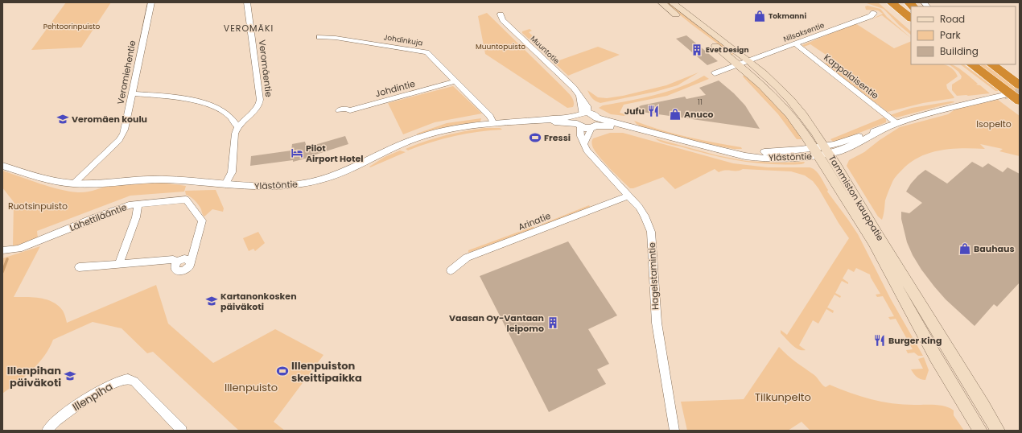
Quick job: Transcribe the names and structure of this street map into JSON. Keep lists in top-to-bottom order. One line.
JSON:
{"streets":{"main road":["Tammiston kauppatie"],"street":["Nilsaksentie","Johdinkuja","Muuntotie","Veromäentie","Veromiehentie","Kappalaisentie","Johdintie","Ylästöntie","Lähettilääntie","Arinatie","Hagelstamintie","Illenpiha"]},"crossings":[["Nilsaksentie","Kappalaisentie"],["Nilsaksentie","Tammiston kauppatie"],["Johdinkuja","Johdintie"],["Johdinkuja","Ylästöntie"],["Muuntotie","Ylästöntie"],["Muuntotie","Hagelstamintie"],["Veromiehentie","Ylästöntie"],["Kappalaisentie","Ylästöntie"],["Ylästöntie","Tammiston kauppatie"],["Ylästöntie","Hagelstamintie"],["Arinatie","Hagelstamintie"]],"districts":["VEROMÄKI"],"parks":["Pehtoorinpuisto","Muuntopuisto","Isopelto","Ruotsinpuisto","Illenpuisto","Tilkunpelto"],"places":{"shop":["Tokmanni","Anuco","Bauhaus"],"building":["Evet Design","Vaasan Oy-Vantaan leipomo"],"restaurant":["Jufu","Burger King"],"school or university":["Veromäen koulu","Kartanonkosken päiväkoti","Illenpihan päiväkoti"],"sports":["Fressi","Illenpuiston skeittipaikka"],"hotel":["Pilot Airport Hotel"]},"house_numbers":["11"],"legend":["Road","Park","Building"]}
